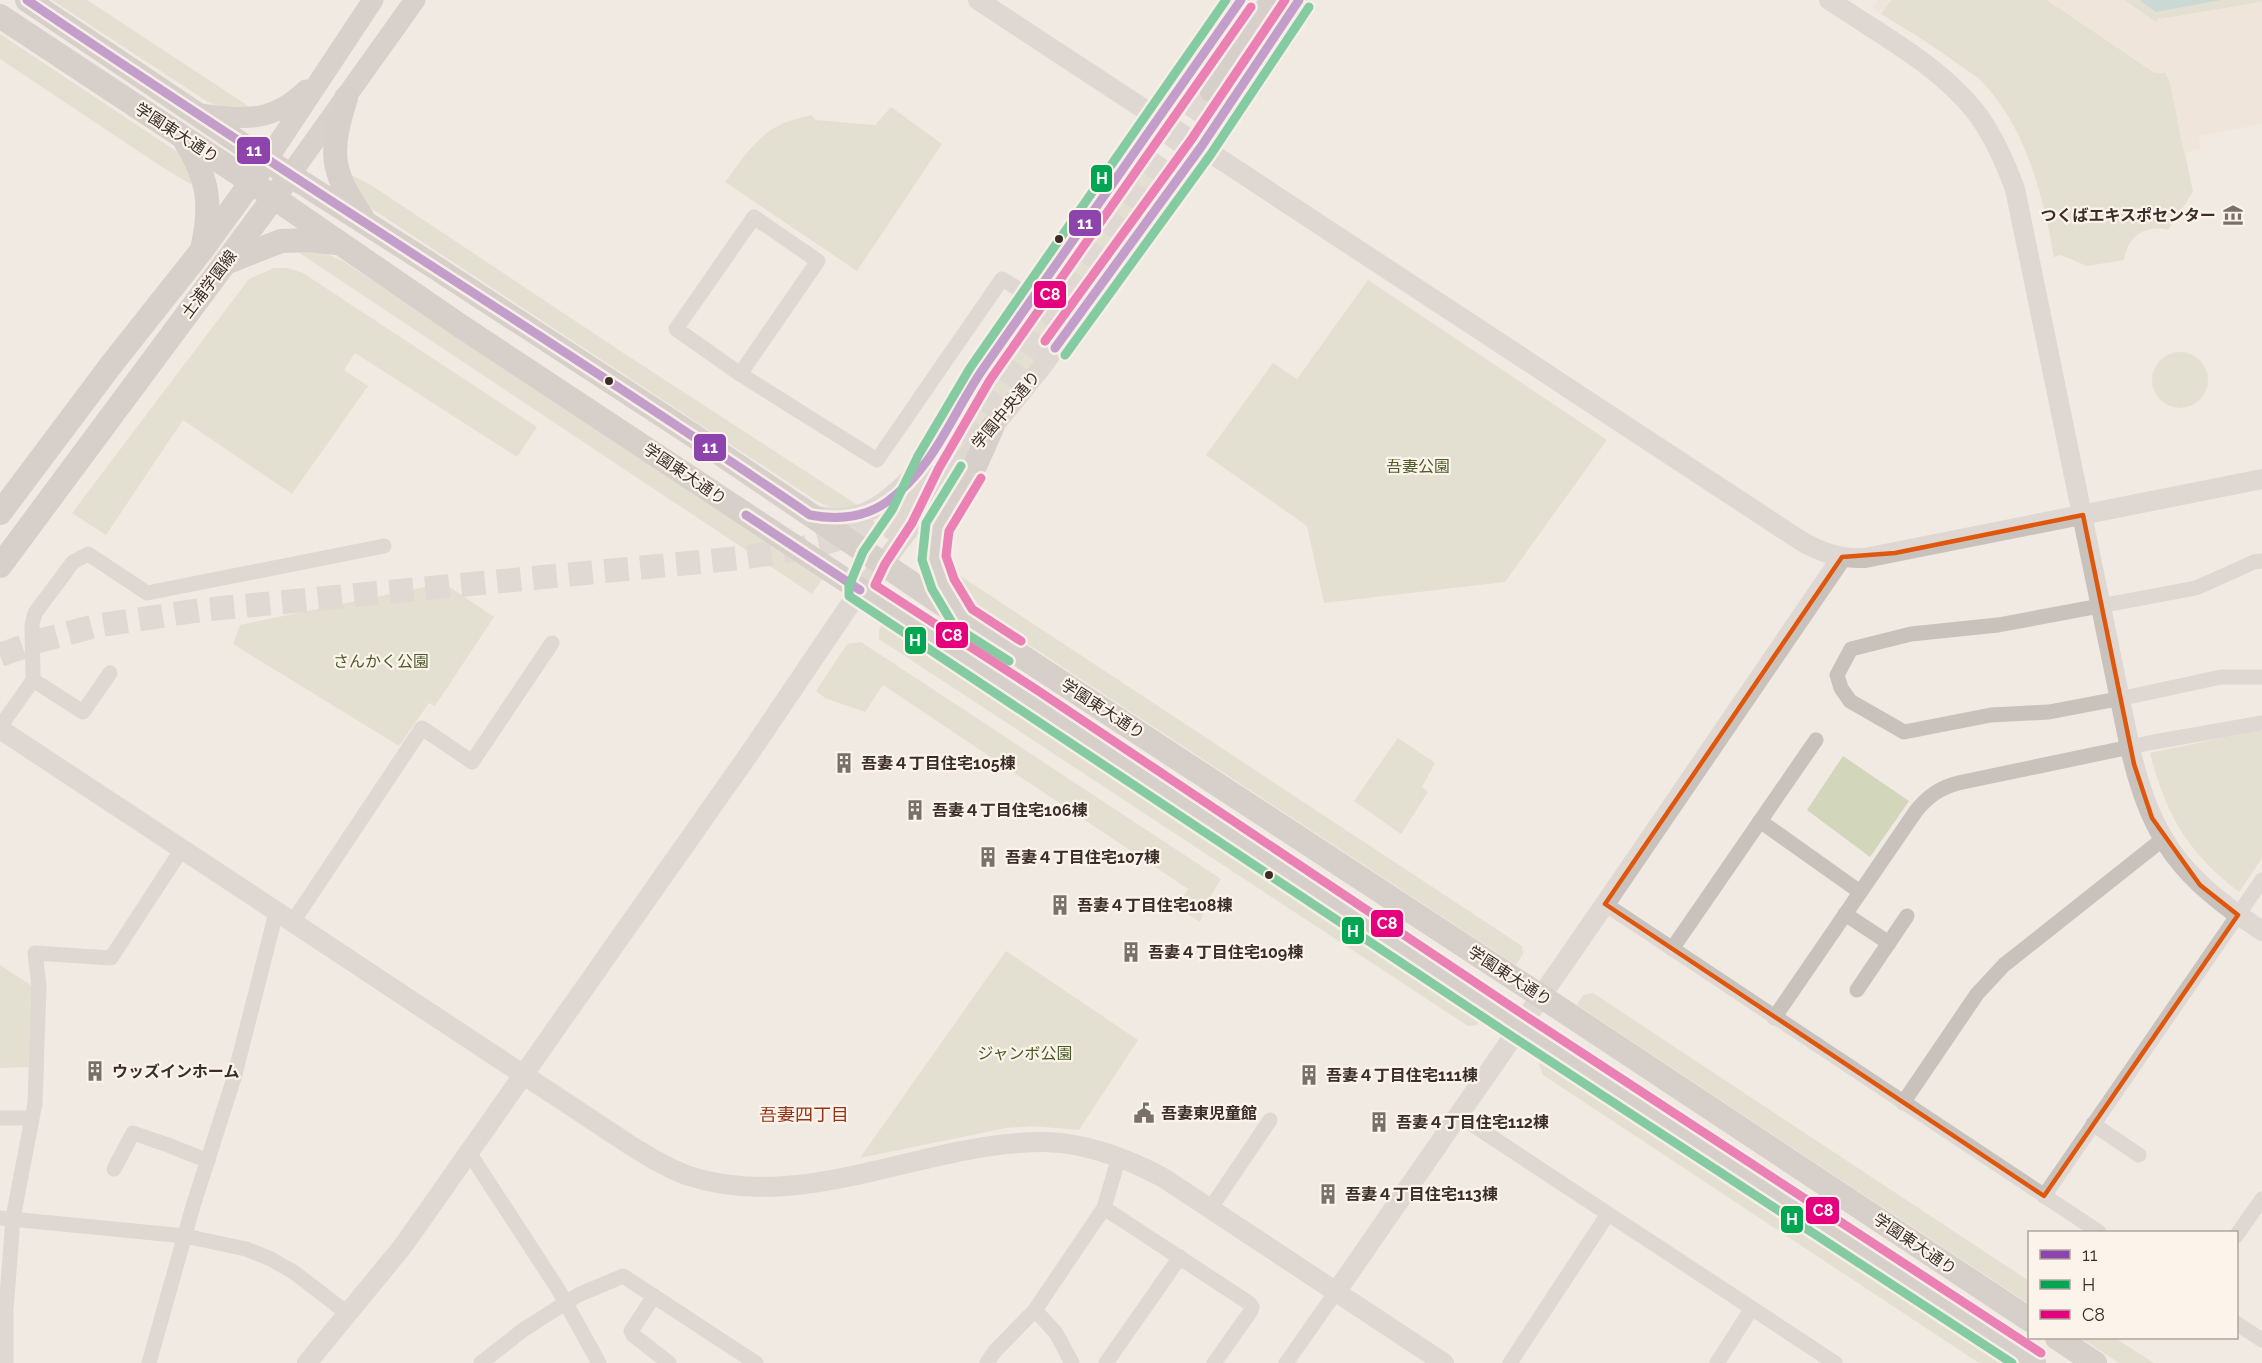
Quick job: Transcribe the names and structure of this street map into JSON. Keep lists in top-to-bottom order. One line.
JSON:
{"streets":{"main road":["学園東大通り","土浦学園線"],"street":["学園中央通り"]},"crossings":[["学園東大通り","土浦学園線"],["学園東大通り","学園中央通り"]],"districts":["吾妻四丁目"],"parks":["吾妻公園","さんかく公園","ジャンボ公園"],"places":{"museum":["つくばエキスポセンター"],"building":["吾妻４丁目住宅105棟","吾妻４丁目住宅106棟","吾妻４丁目住宅107棟","吾妻４丁目住宅108棟","吾妻４丁目住宅109棟","ウッズインホーム","吾妻４丁目住宅111棟","吾妻４丁目住宅112棟","吾妻４丁目住宅113棟"],"public building":["吾妻東児童館"]},"lines":["transit line 11","transit line H","transit line C8"],"legend":["11","H","C8"]}
